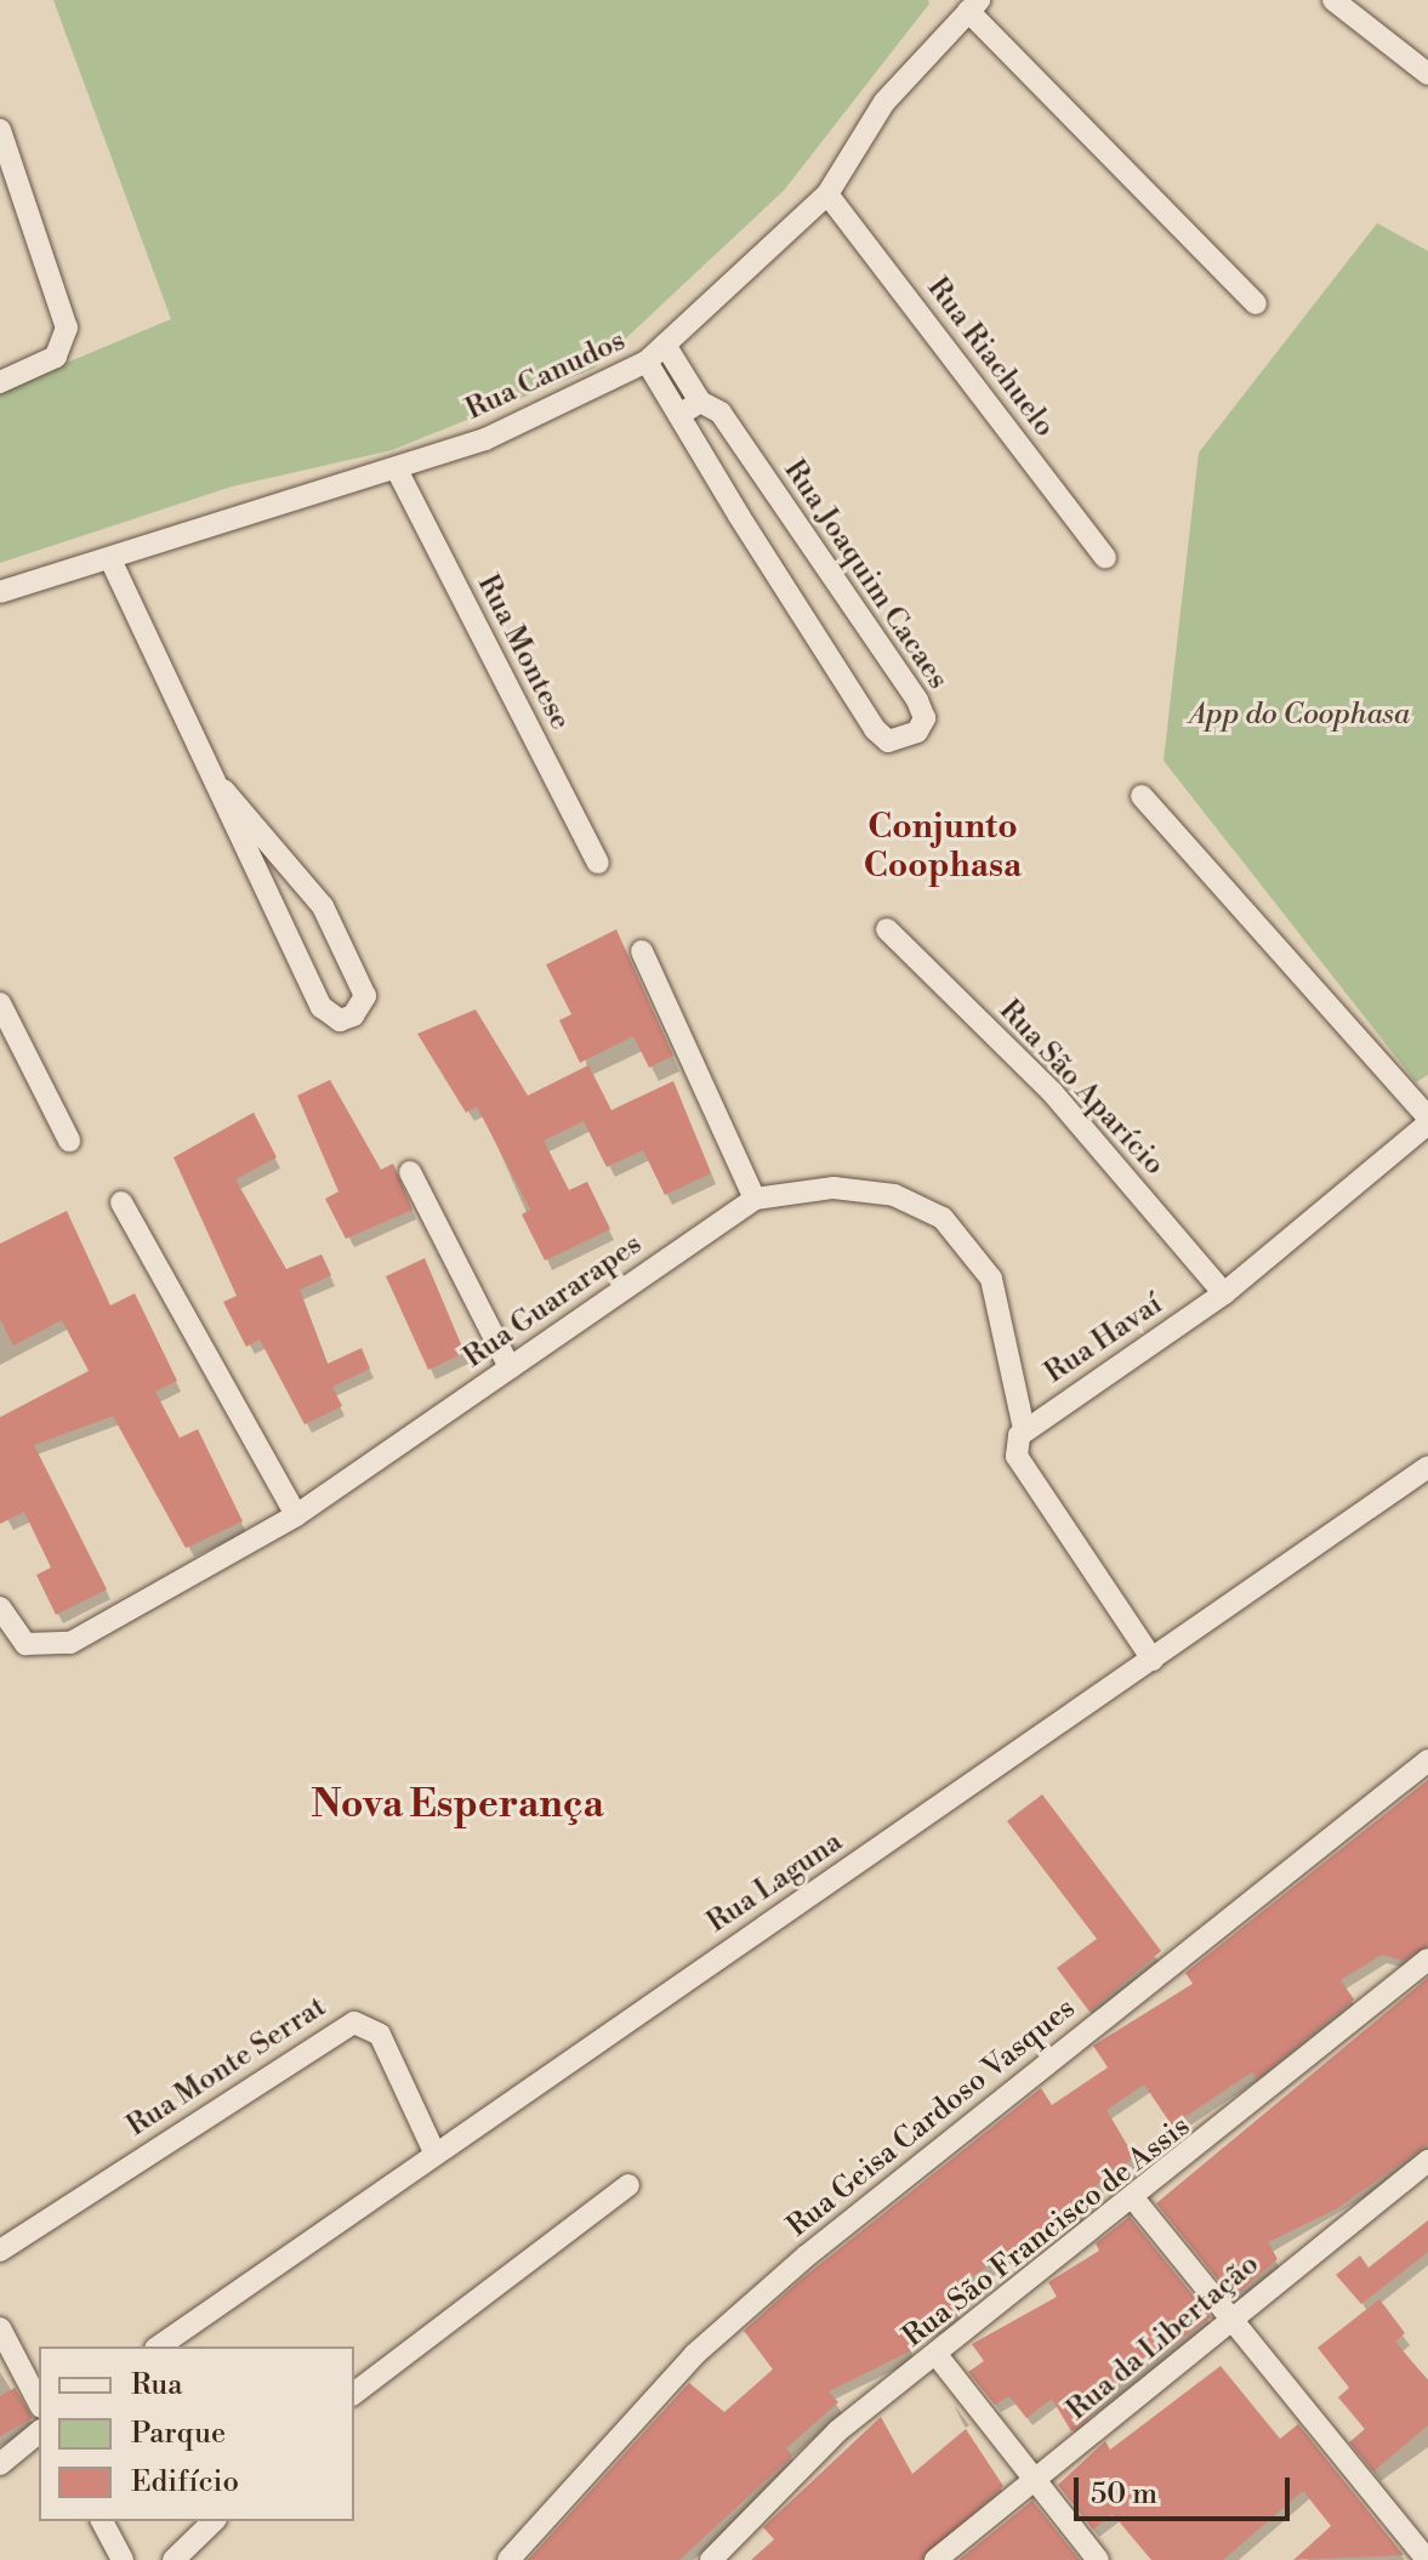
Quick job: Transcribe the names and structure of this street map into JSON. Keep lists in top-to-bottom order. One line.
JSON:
{"streets":{"street":["Rua Riachuelo","Rua Canudos","Rua Joaquim Cacaes","Rua Montese","Rua São Aparício","Rua Guararapes","Rua Havaí","Rua Laguna","Rua Monte Serrat","Rua Geisa Cardoso Vasques","Rua São Francisco de Assis","Rua da Libertação"]},"crossings":[["Rua Riachuelo","Rua Canudos"],["Rua Canudos","Rua Joaquim Cacaes"],["Rua Canudos","Rua Montese"],["Rua São Aparício","Rua Havaí"],["Rua Guararapes","Rua Havaí"],["Rua Laguna","Rua Monte Serrat"]],"districts":["Conjunto Coophasa","Nova Esperança"],"parks":["App do Coophasa"],"legend":["Rua","Parque","Edifício"],"scale_bar":"50 m"}
